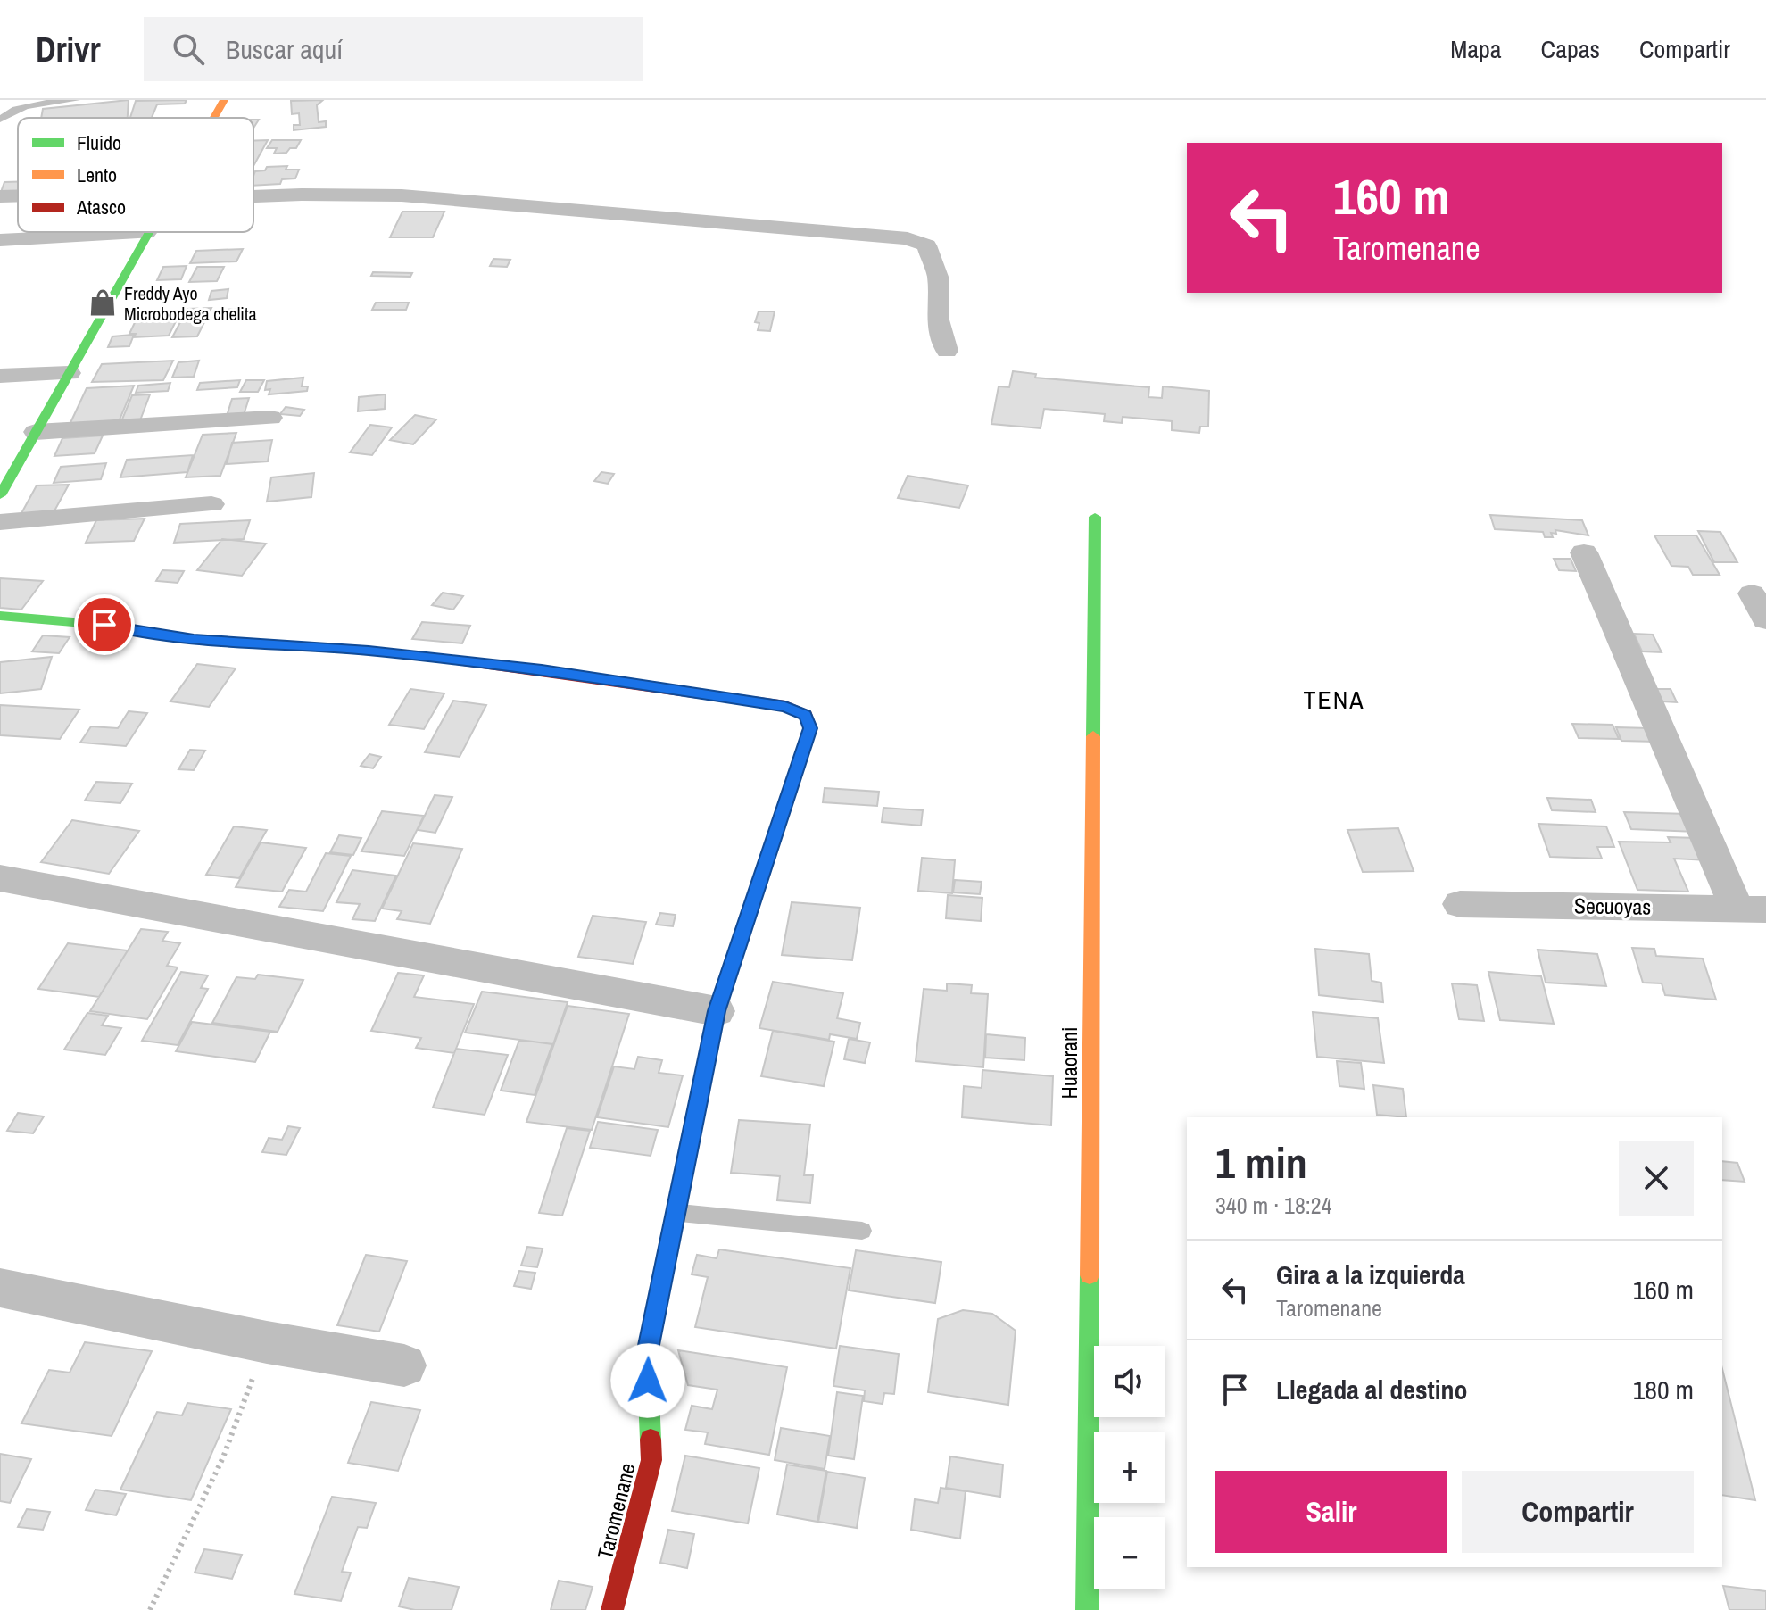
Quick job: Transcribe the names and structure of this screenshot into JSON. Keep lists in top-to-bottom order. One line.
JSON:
{"streets":{"street":["Secuoyas","Huaorani","Taromenane"]},"districts":["TENA"],"places":{"shop":["Freddy Ayo Microbodega chelita"]},"legend":["Fluido","Lento","Atasco"],"page":{"header":"Drivr","search":"Buscar aquí","nav":["Mapa","Capas","Compartir"],"turn":["160 m","Taromenane"],"heading":["1 min","340 m · 18:24"],"list":[{"name":"Gira a la izquierda","note":"Taromenane","value":"160 m"},{"name":"Llegada al destino","value":"180 m"}],"map_buttons":["+","−"],"buttons":["Salir","Compartir"]}}
